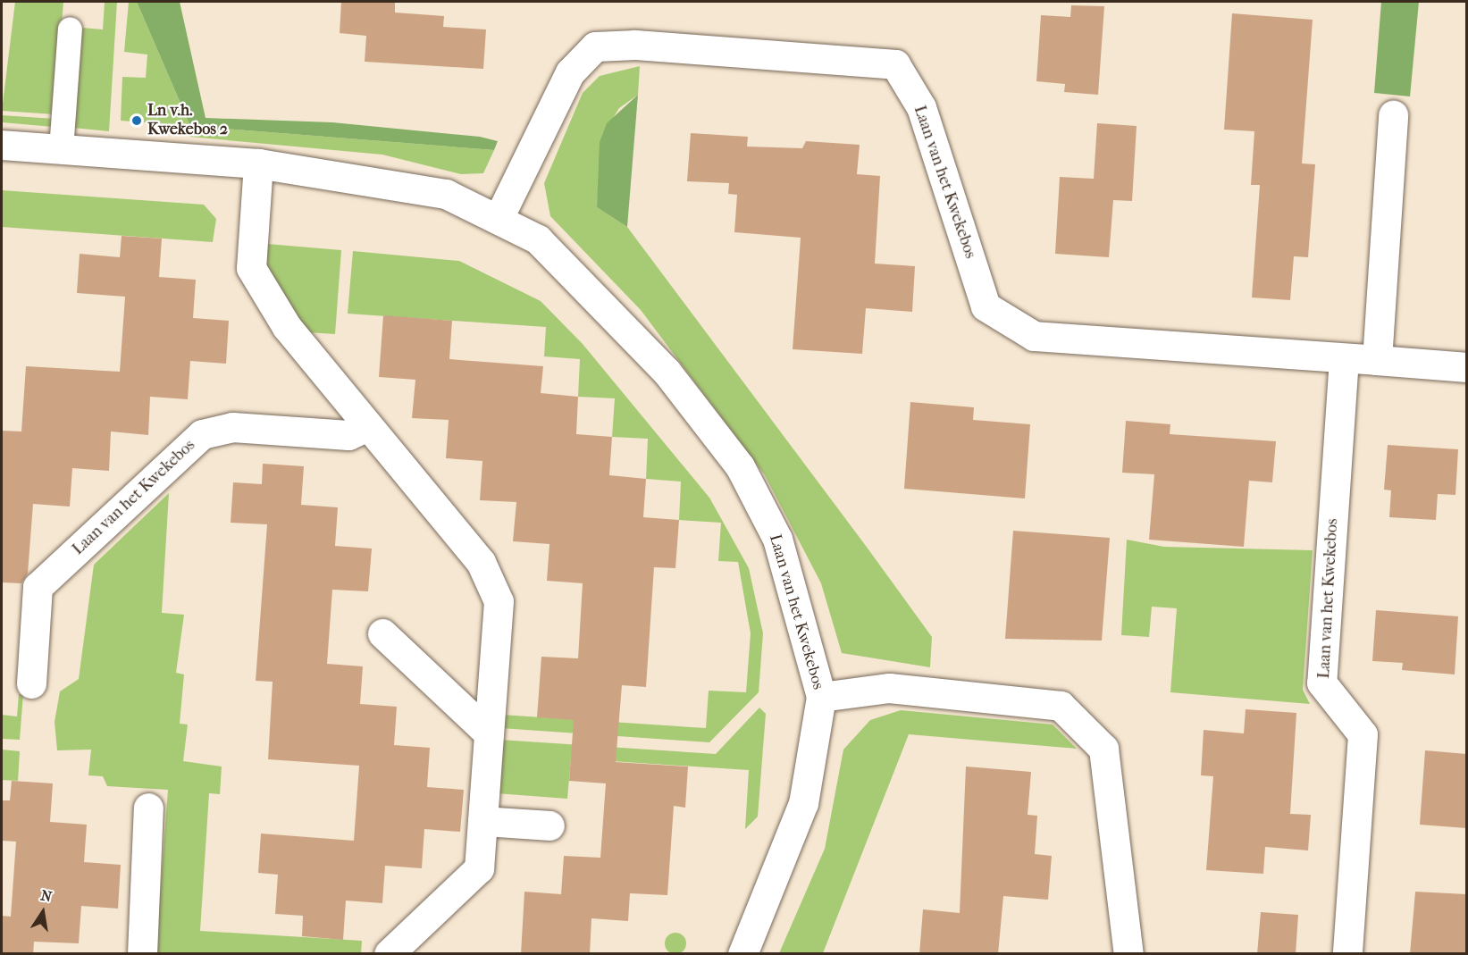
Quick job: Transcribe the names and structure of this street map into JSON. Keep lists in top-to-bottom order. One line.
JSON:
{"streets":{"street":["Laan van het Kwekebos"]},"places":["Ln v.h. Kwekebos 2"],"north":"top"}
